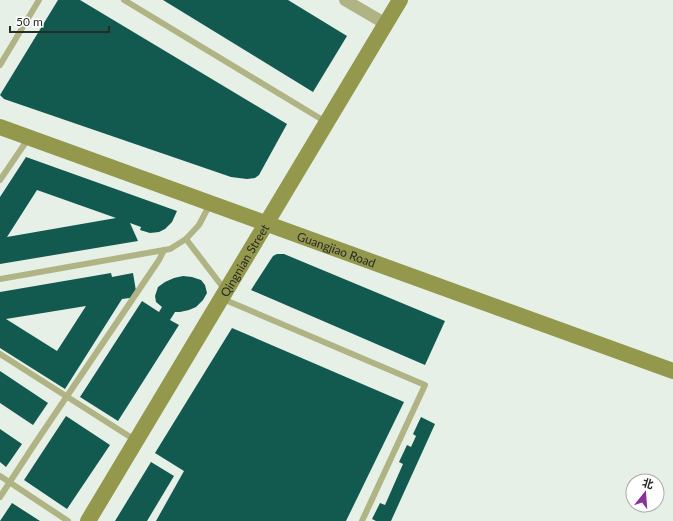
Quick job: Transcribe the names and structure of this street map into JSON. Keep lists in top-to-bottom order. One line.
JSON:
{"streets":{"main road":["Guangjiao Road","Qingnian Street"]},"crossings":[["Guangjiao Road","Qingnian Street"]],"scale_bar":"50 m","north":"top"}
